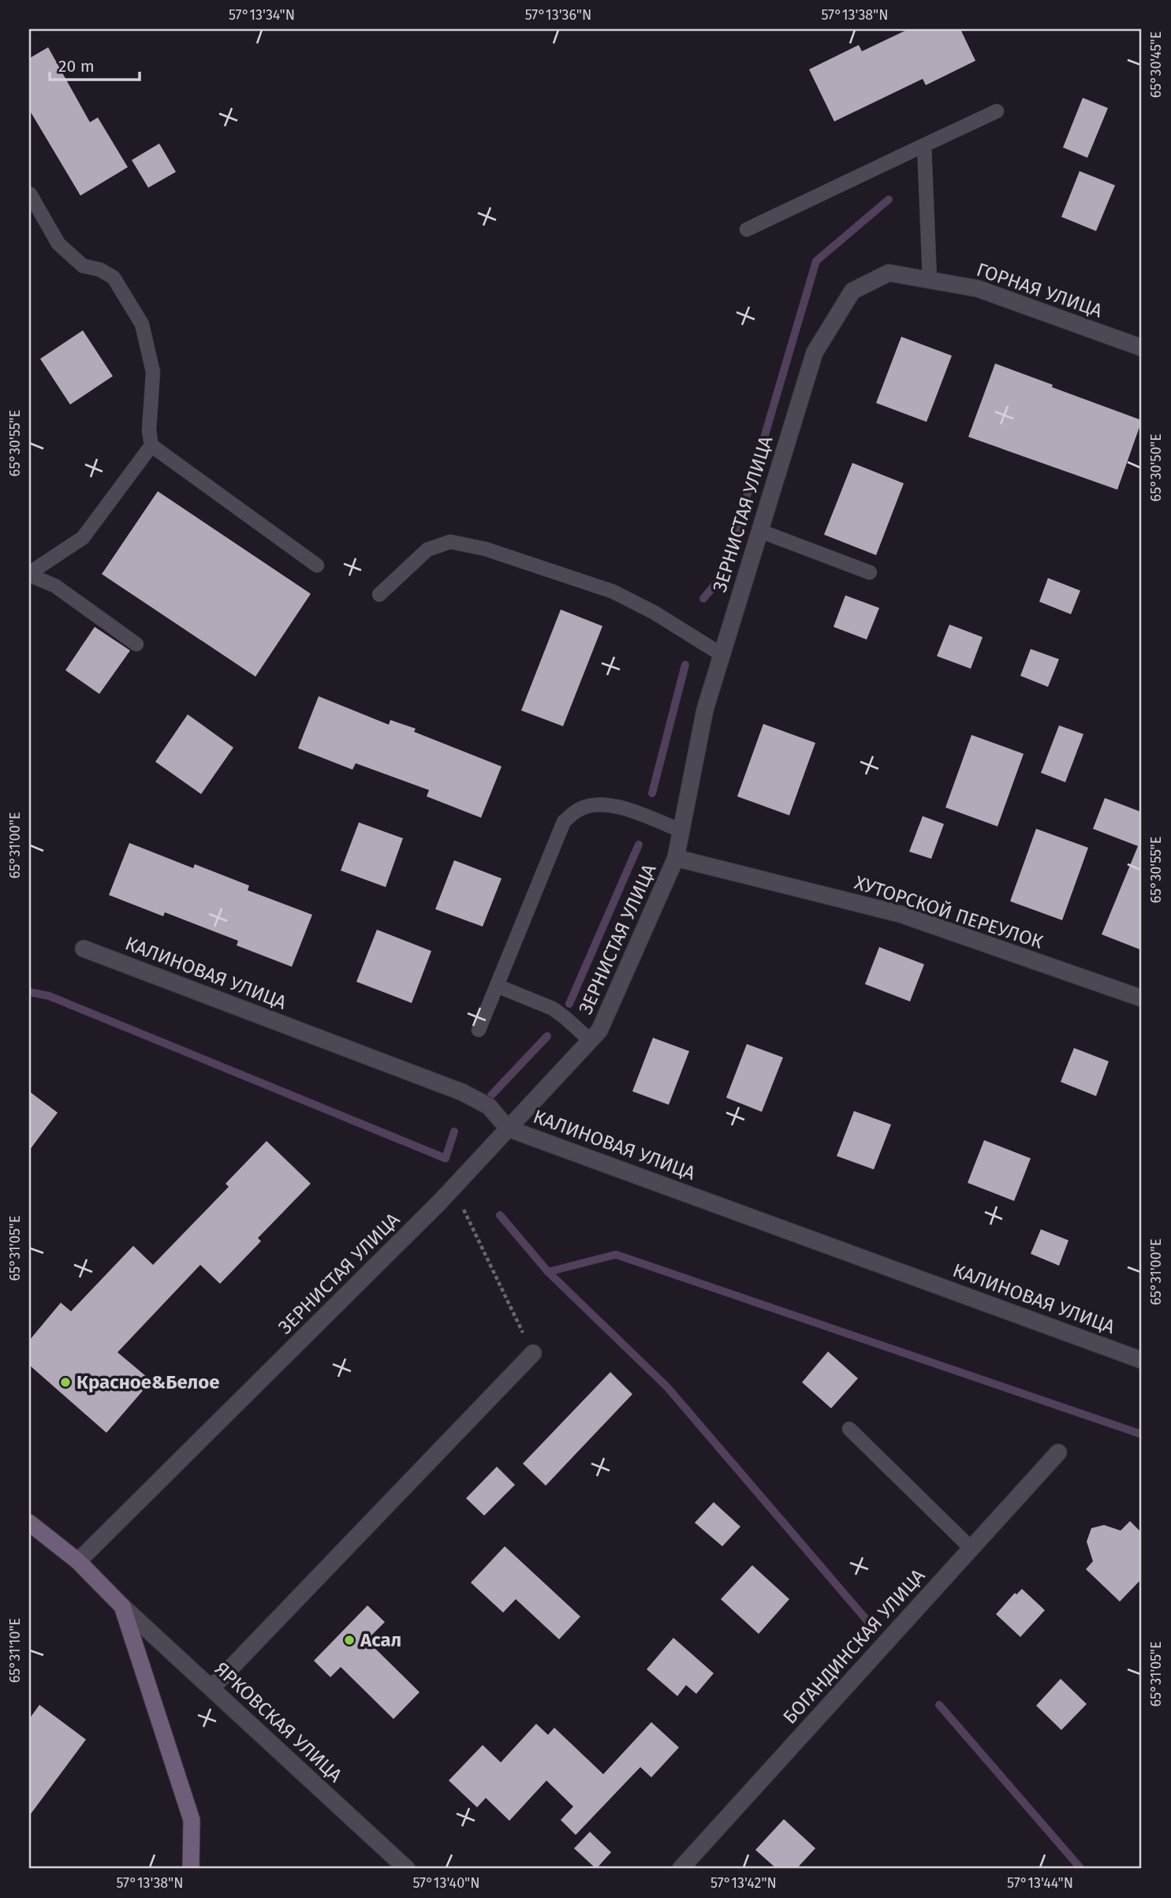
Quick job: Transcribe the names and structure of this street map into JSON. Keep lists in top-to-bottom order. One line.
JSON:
{"streets":{"street":["ГОРНАЯ УЛИЦА","ЗЕРНИСТАЯ УЛИЦА","ХУТОРСКОЙ ПЕРЕУЛОК","КАЛИНОВАЯ УЛИЦА","БОГАНДИНСКАЯ УЛИЦА","ЯРКОВСКАЯ УЛИЦА"]},"crossings":[["ГОРНАЯ УЛИЦА","ЗЕРНИСТАЯ УЛИЦА"],["ЗЕРНИСТАЯ УЛИЦА","ХУТОРСКОЙ ПЕРЕУЛОК"],["ЗЕРНИСТАЯ УЛИЦА","КАЛИНОВАЯ УЛИЦА"]],"places":["Красное&Белое","Асал"],"scale_bar":"20 m","coordinates":["57°13'34\"N","57°13'36\"N","57°13'38\"N","65°30'45\"E","65°30'55\"E","65°30'50\"E","65°31'00\"E","65°31'05\"E","65°31'10\"E","57°13'40\"N","57°13'42\"N","57°13'44\"N"]}
